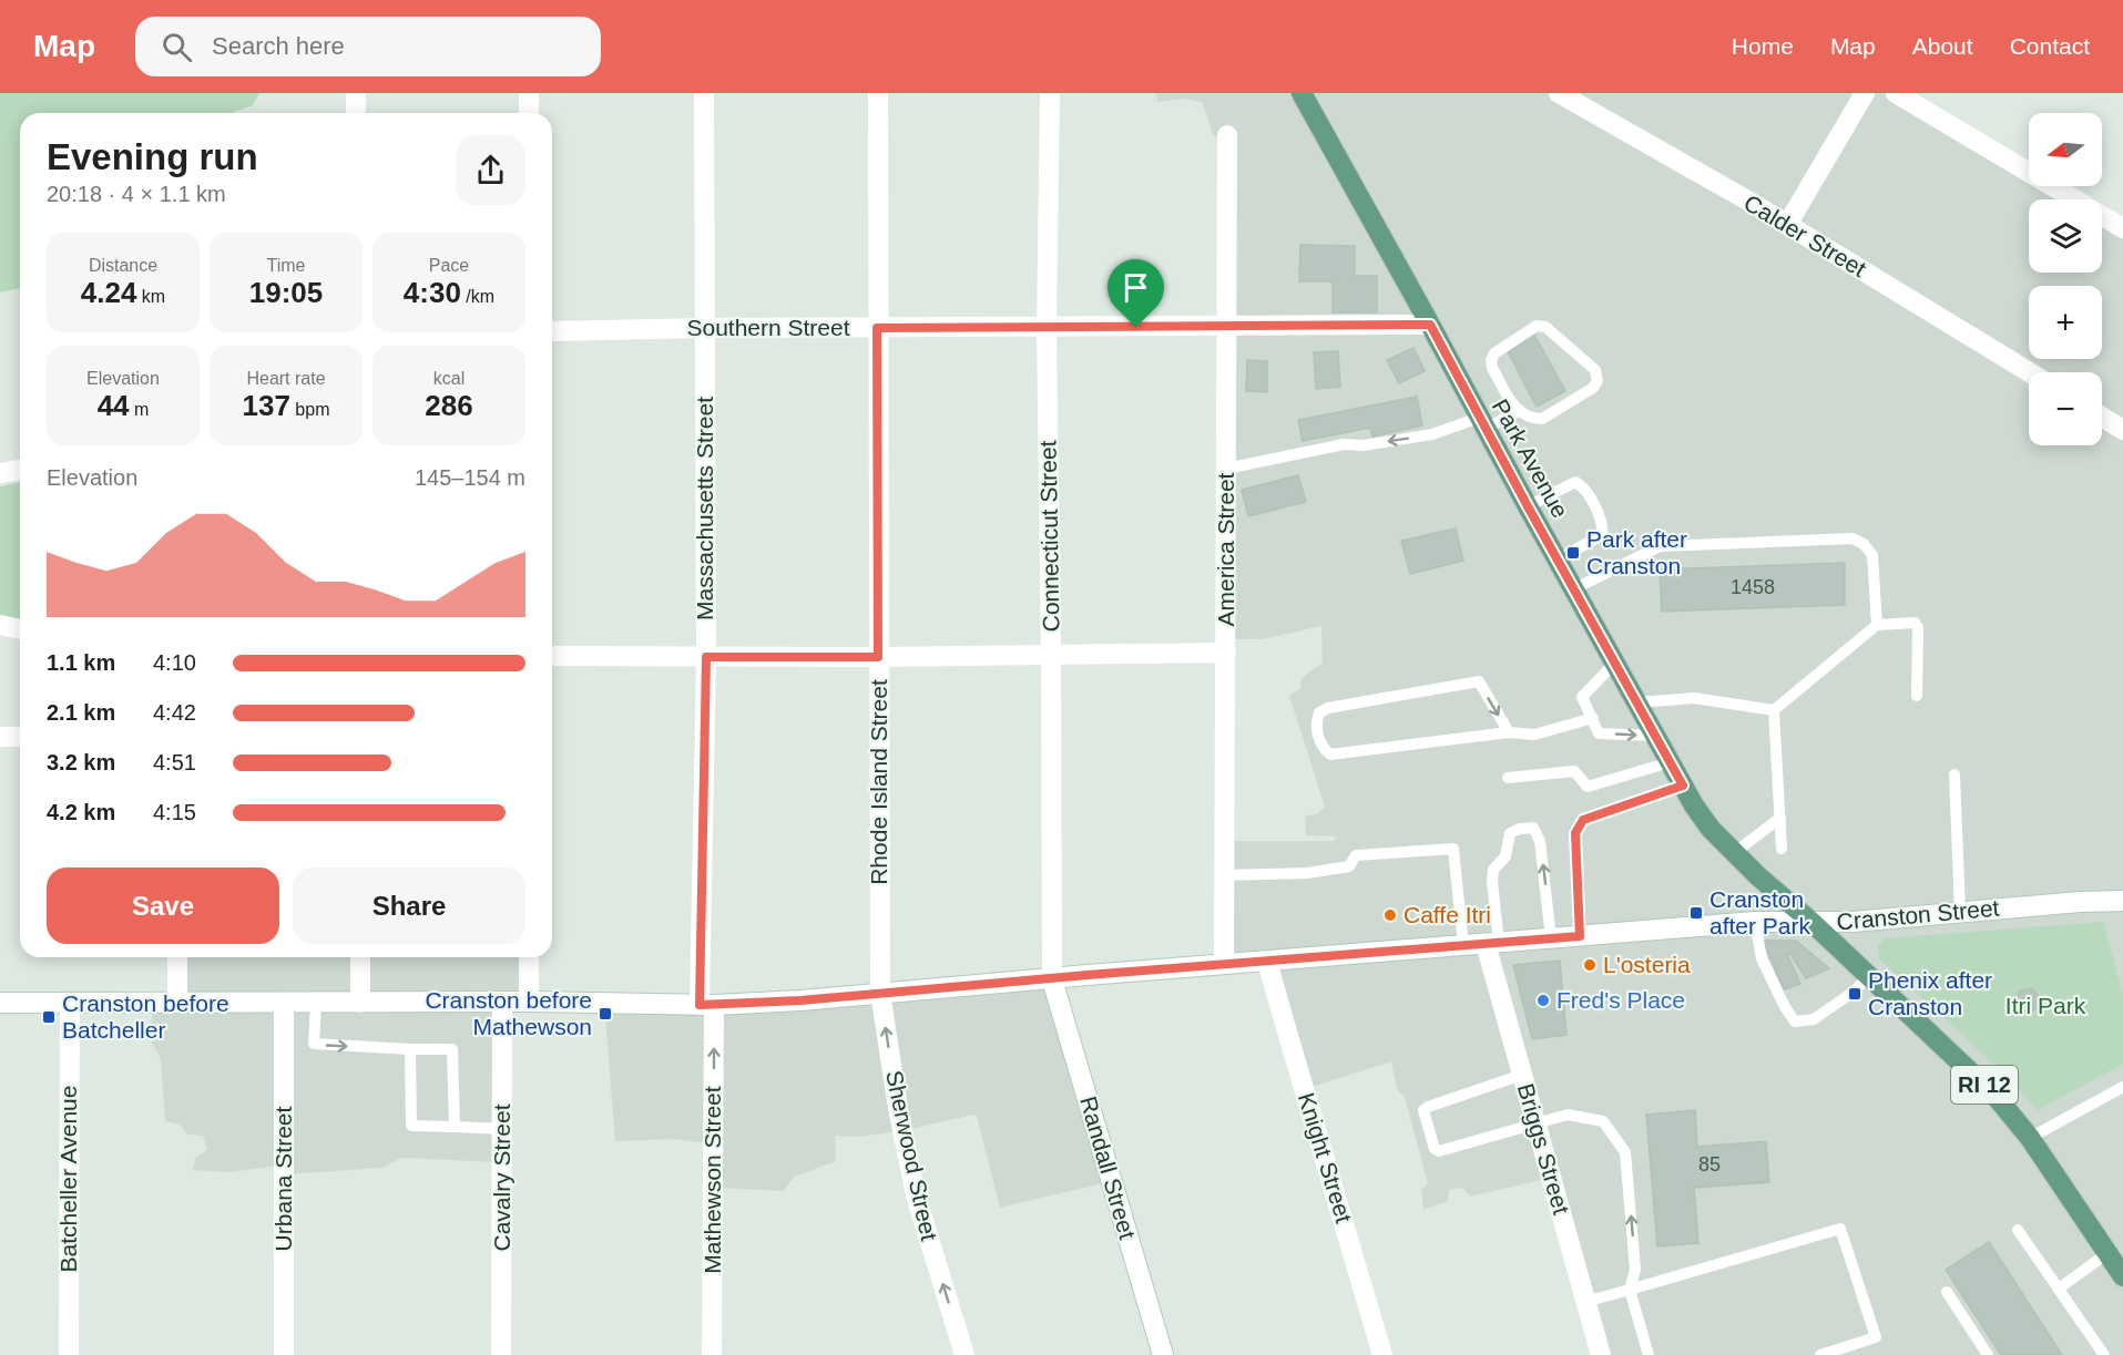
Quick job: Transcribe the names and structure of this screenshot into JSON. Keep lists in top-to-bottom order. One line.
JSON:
{"streets":{"main road":["Park Avenue","RI 12"],"street":["Calder Street","Southern Street","Massachusetts Street","Connecticut Street","America Street","Rhode Island Street","Cranston Street","Briggs Street","Sherwood Street","Knight Street","Randall Street","Cavalry Street","Batcheller Avenue","Urbana Street","Mathewson Street"]},"crossings":[["Southern Street","Park Avenue"],["Southern Street","Massachusetts Street"],["Southern Street","Connecticut Street"],["Southern Street","America Street"],["Southern Street","Rhode Island Street"],["Park Avenue","Cranston Street"],["Park Avenue","RI 12"],["Massachusetts Street","Cranston Street"],["Massachusetts Street","Mathewson Street"],["Connecticut Street","Cranston Street"],["Connecticut Street","Randall Street"],["America Street","Cranston Street"],["Rhode Island Street","Cranston Street"],["Rhode Island Street","Sherwood Street"],["Cranston Street","RI 12"],["Cranston Street","Briggs Street"],["Cranston Street","Sherwood Street"],["Cranston Street","Knight Street"],["Cranston Street","Randall Street"],["Cranston Street","Cavalry Street"],["Cranston Street","Batcheller Avenue"],["Cranston Street","Urbana Street"],["Cranston Street","Mathewson Street"]],"one_way":["Sherwood Street","Mathewson Street"],"parks":["Itri Park"],"places":{"transit":["Park after Cranston","Cranston after Park","Phenix after Cranston","Cranston before Mathewson","Cranston before Batcheller"],"other":["Caffe Itri","L'osteria","Fred's Place"]},"house_numbers":["1458","85"],"north":"left","page":{"header":"Map","search":"Search here","nav":["Home","Map","About","Contact"],"map_buttons":["+","−"],"heading":["Evening run","20:18 · 4 × 1.1 km"],"stats":[["Distance","4.24 km"],["Time","19:05"],["Pace","4:30 /km"],["Elevation","44 m"],["Heart rate","137 bpm"],["kcal","286"]],"chart":["Elevation","145–154 m"],"list":[{"name":"1.1 km","note":"4:10"},{"name":"2.1 km","note":"4:42"},{"name":"3.2 km","note":"4:51"},{"name":"4.2 km","note":"4:15"}],"buttons":["Save","Share"]}}
